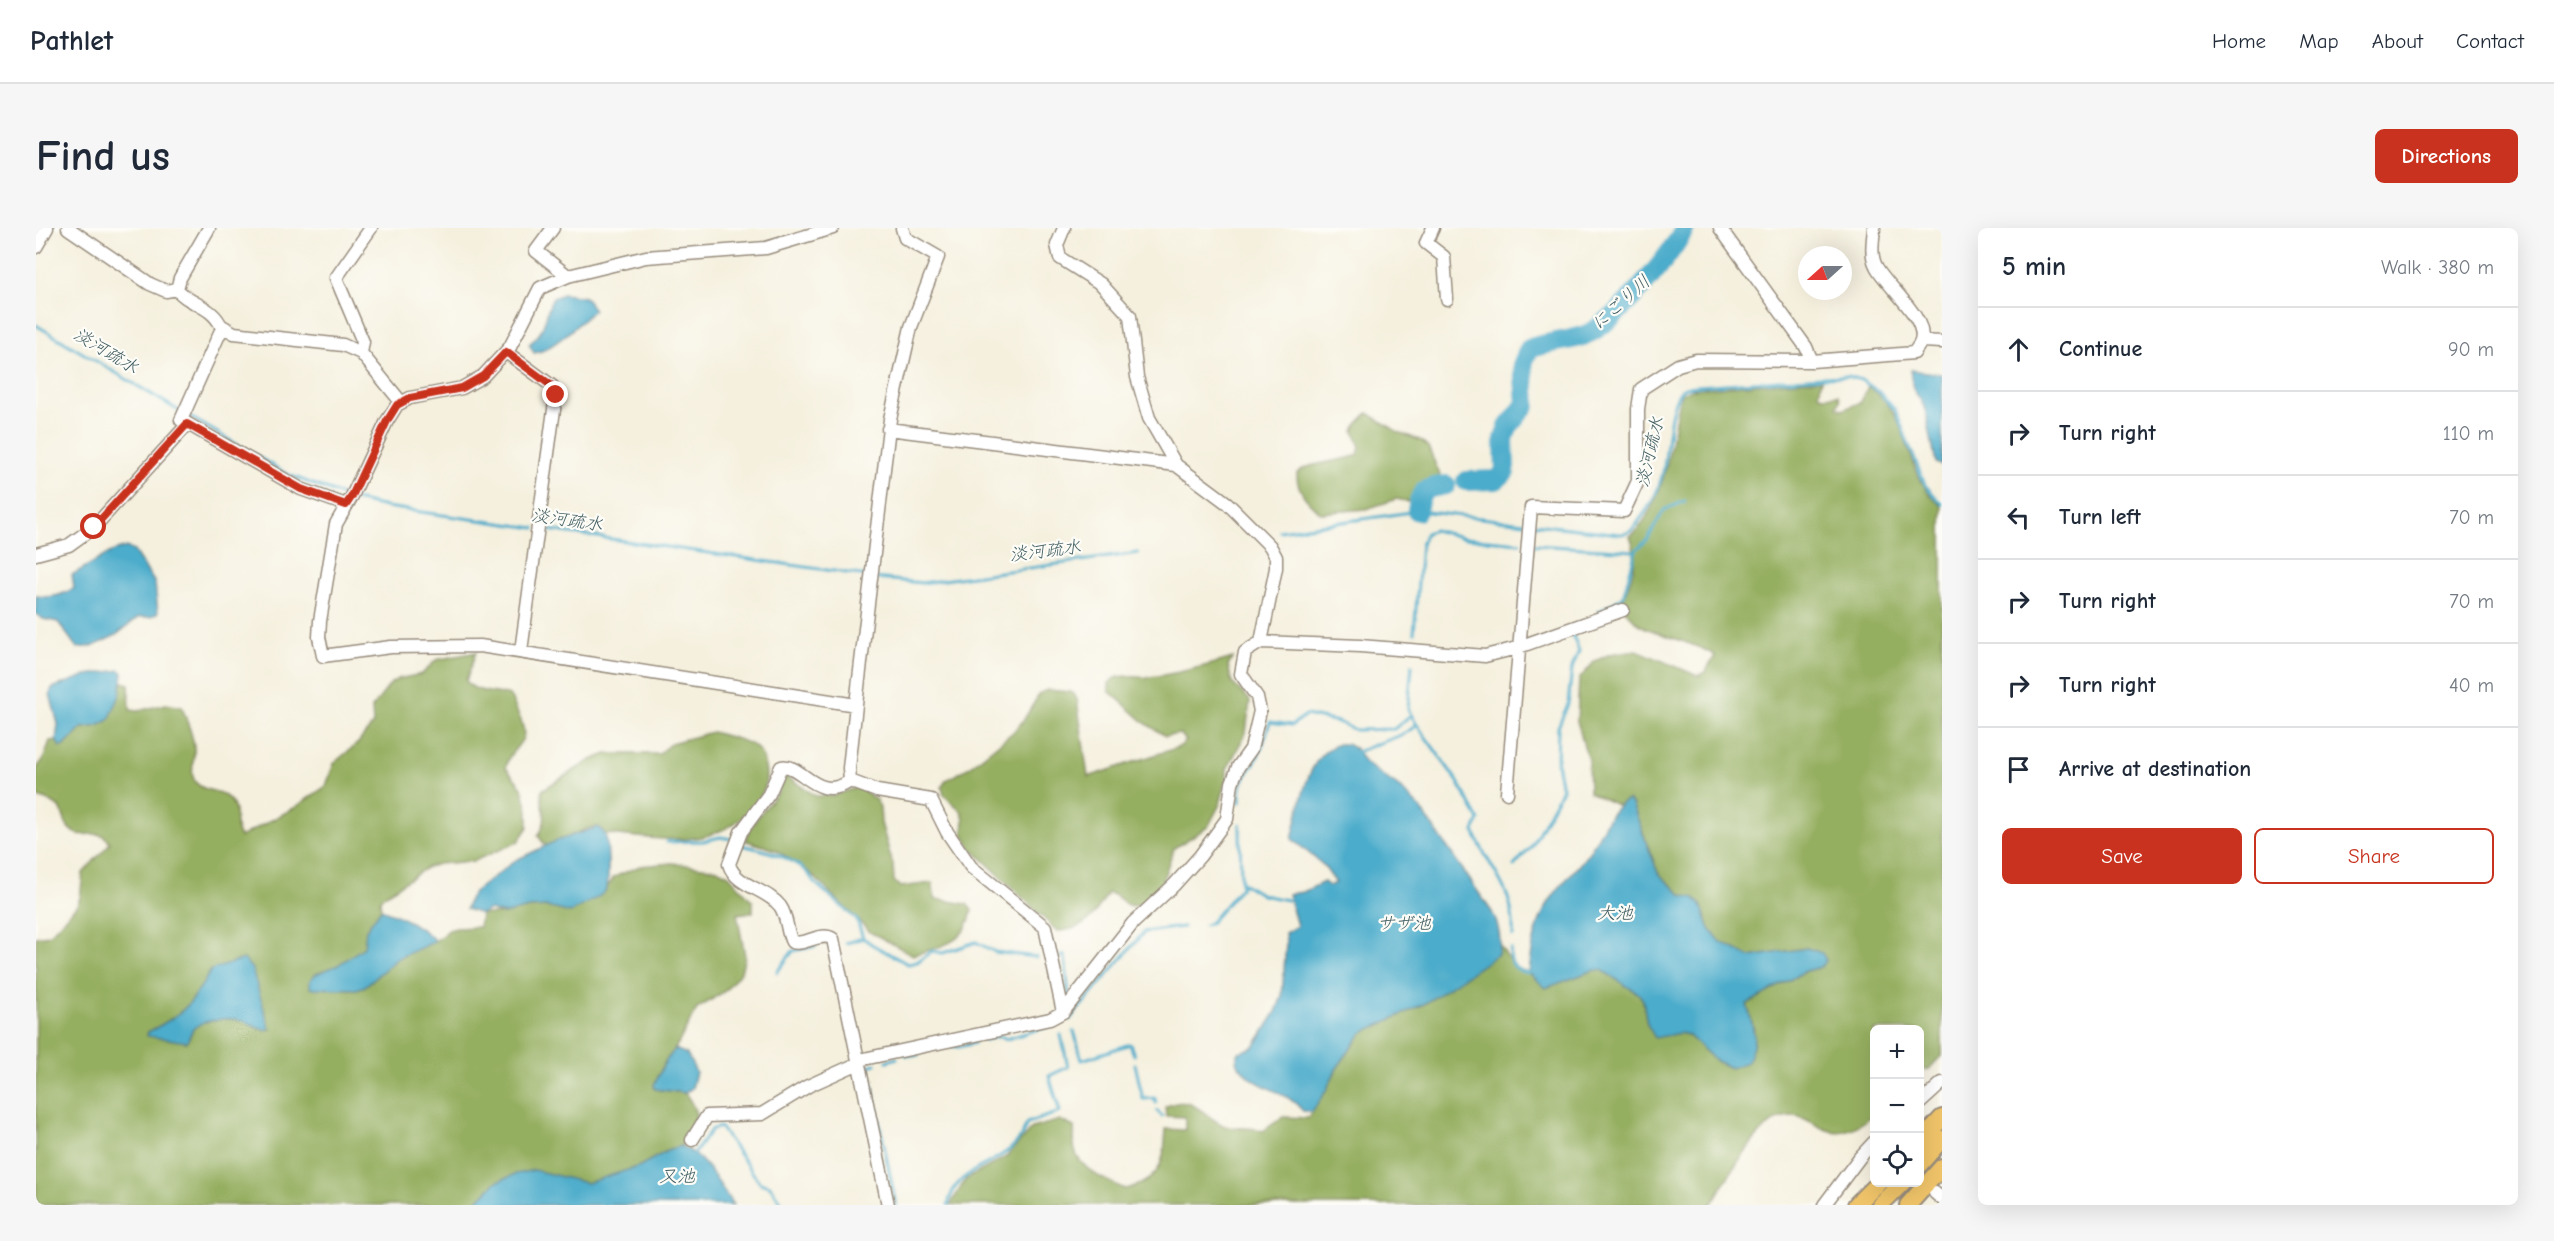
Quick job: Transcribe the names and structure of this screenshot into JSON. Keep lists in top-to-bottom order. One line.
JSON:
{"water":["にごり川","淡河疏水","大池","サザ池","又池"],"north":"left","page":{"header":"Pathlet","nav":["Home","Map","About","Contact"],"buttons":["Directions",["Save","Share"]],"title":"Find us","heading":["5 min","Walk · 380 m"],"list":[["Continue","90 m"],["Turn right","110 m"],["Turn left","70 m"],["Turn right","70 m"],["Turn right","40 m"],"Arrive at destination"],"map_buttons":["+","−"]}}
